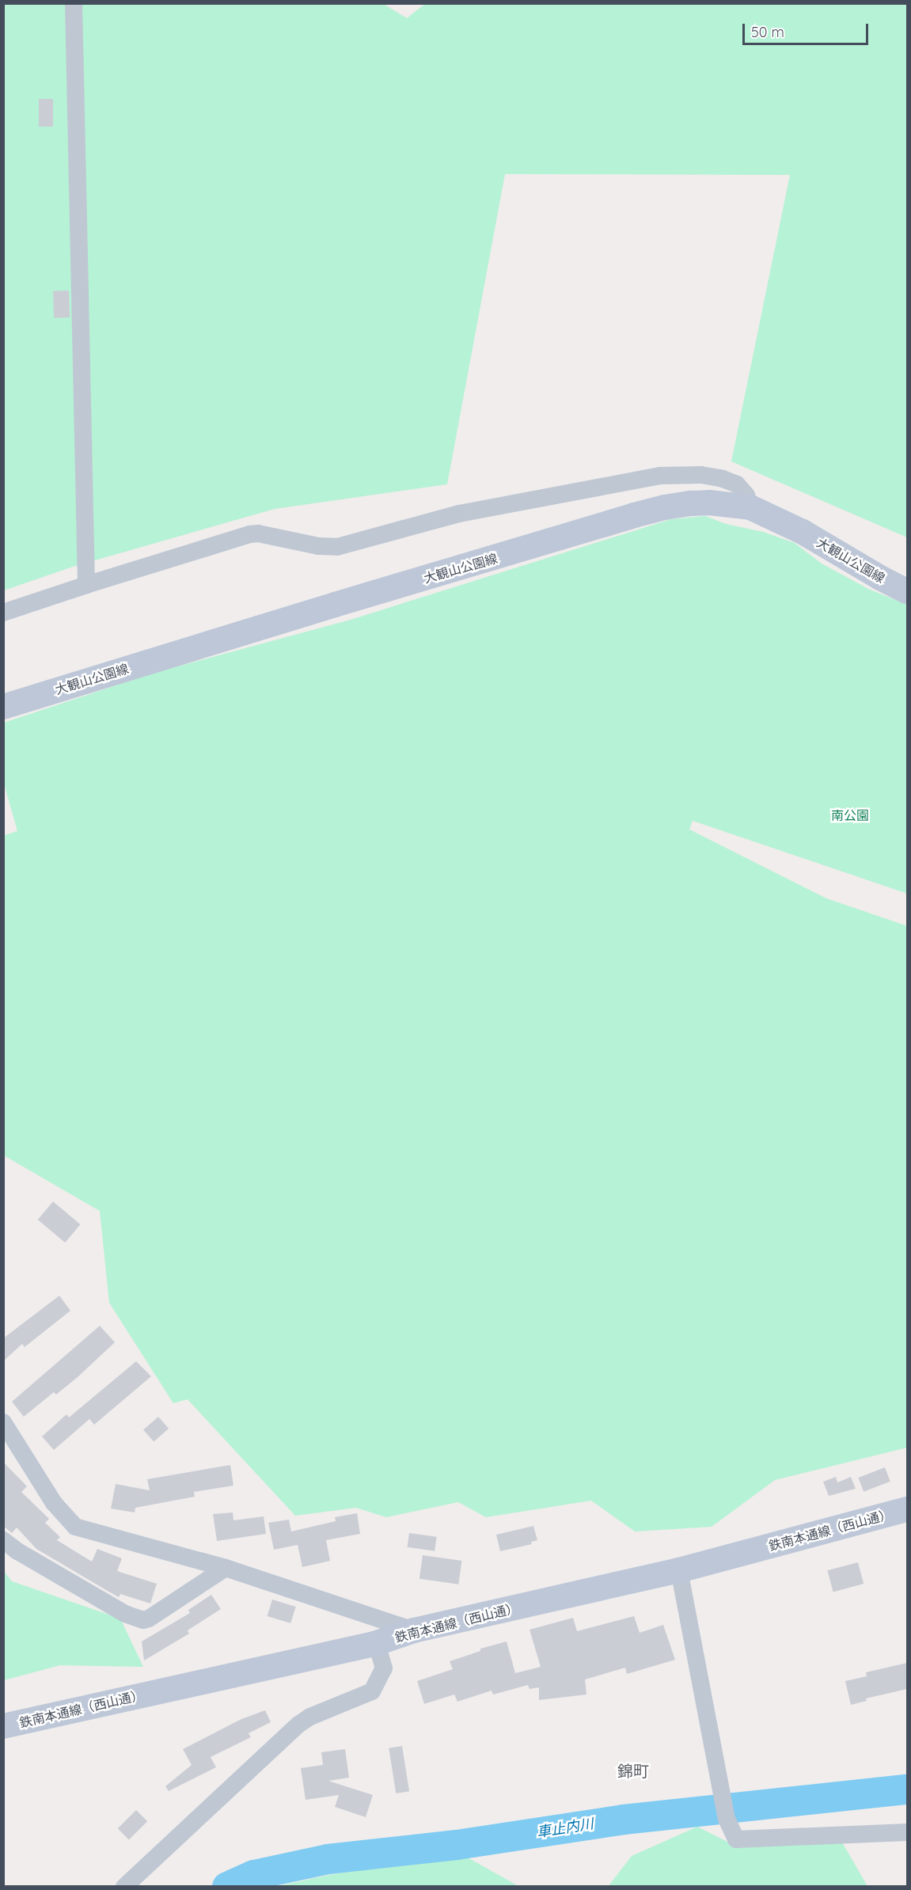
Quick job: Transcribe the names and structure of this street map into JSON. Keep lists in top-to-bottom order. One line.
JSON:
{"streets":{"main road":["大観山公園線","鉄南本通線（西山通）"]},"districts":["錦町"],"water":["車止内川"],"parks":["南公園"],"scale_bar":"50 m"}
